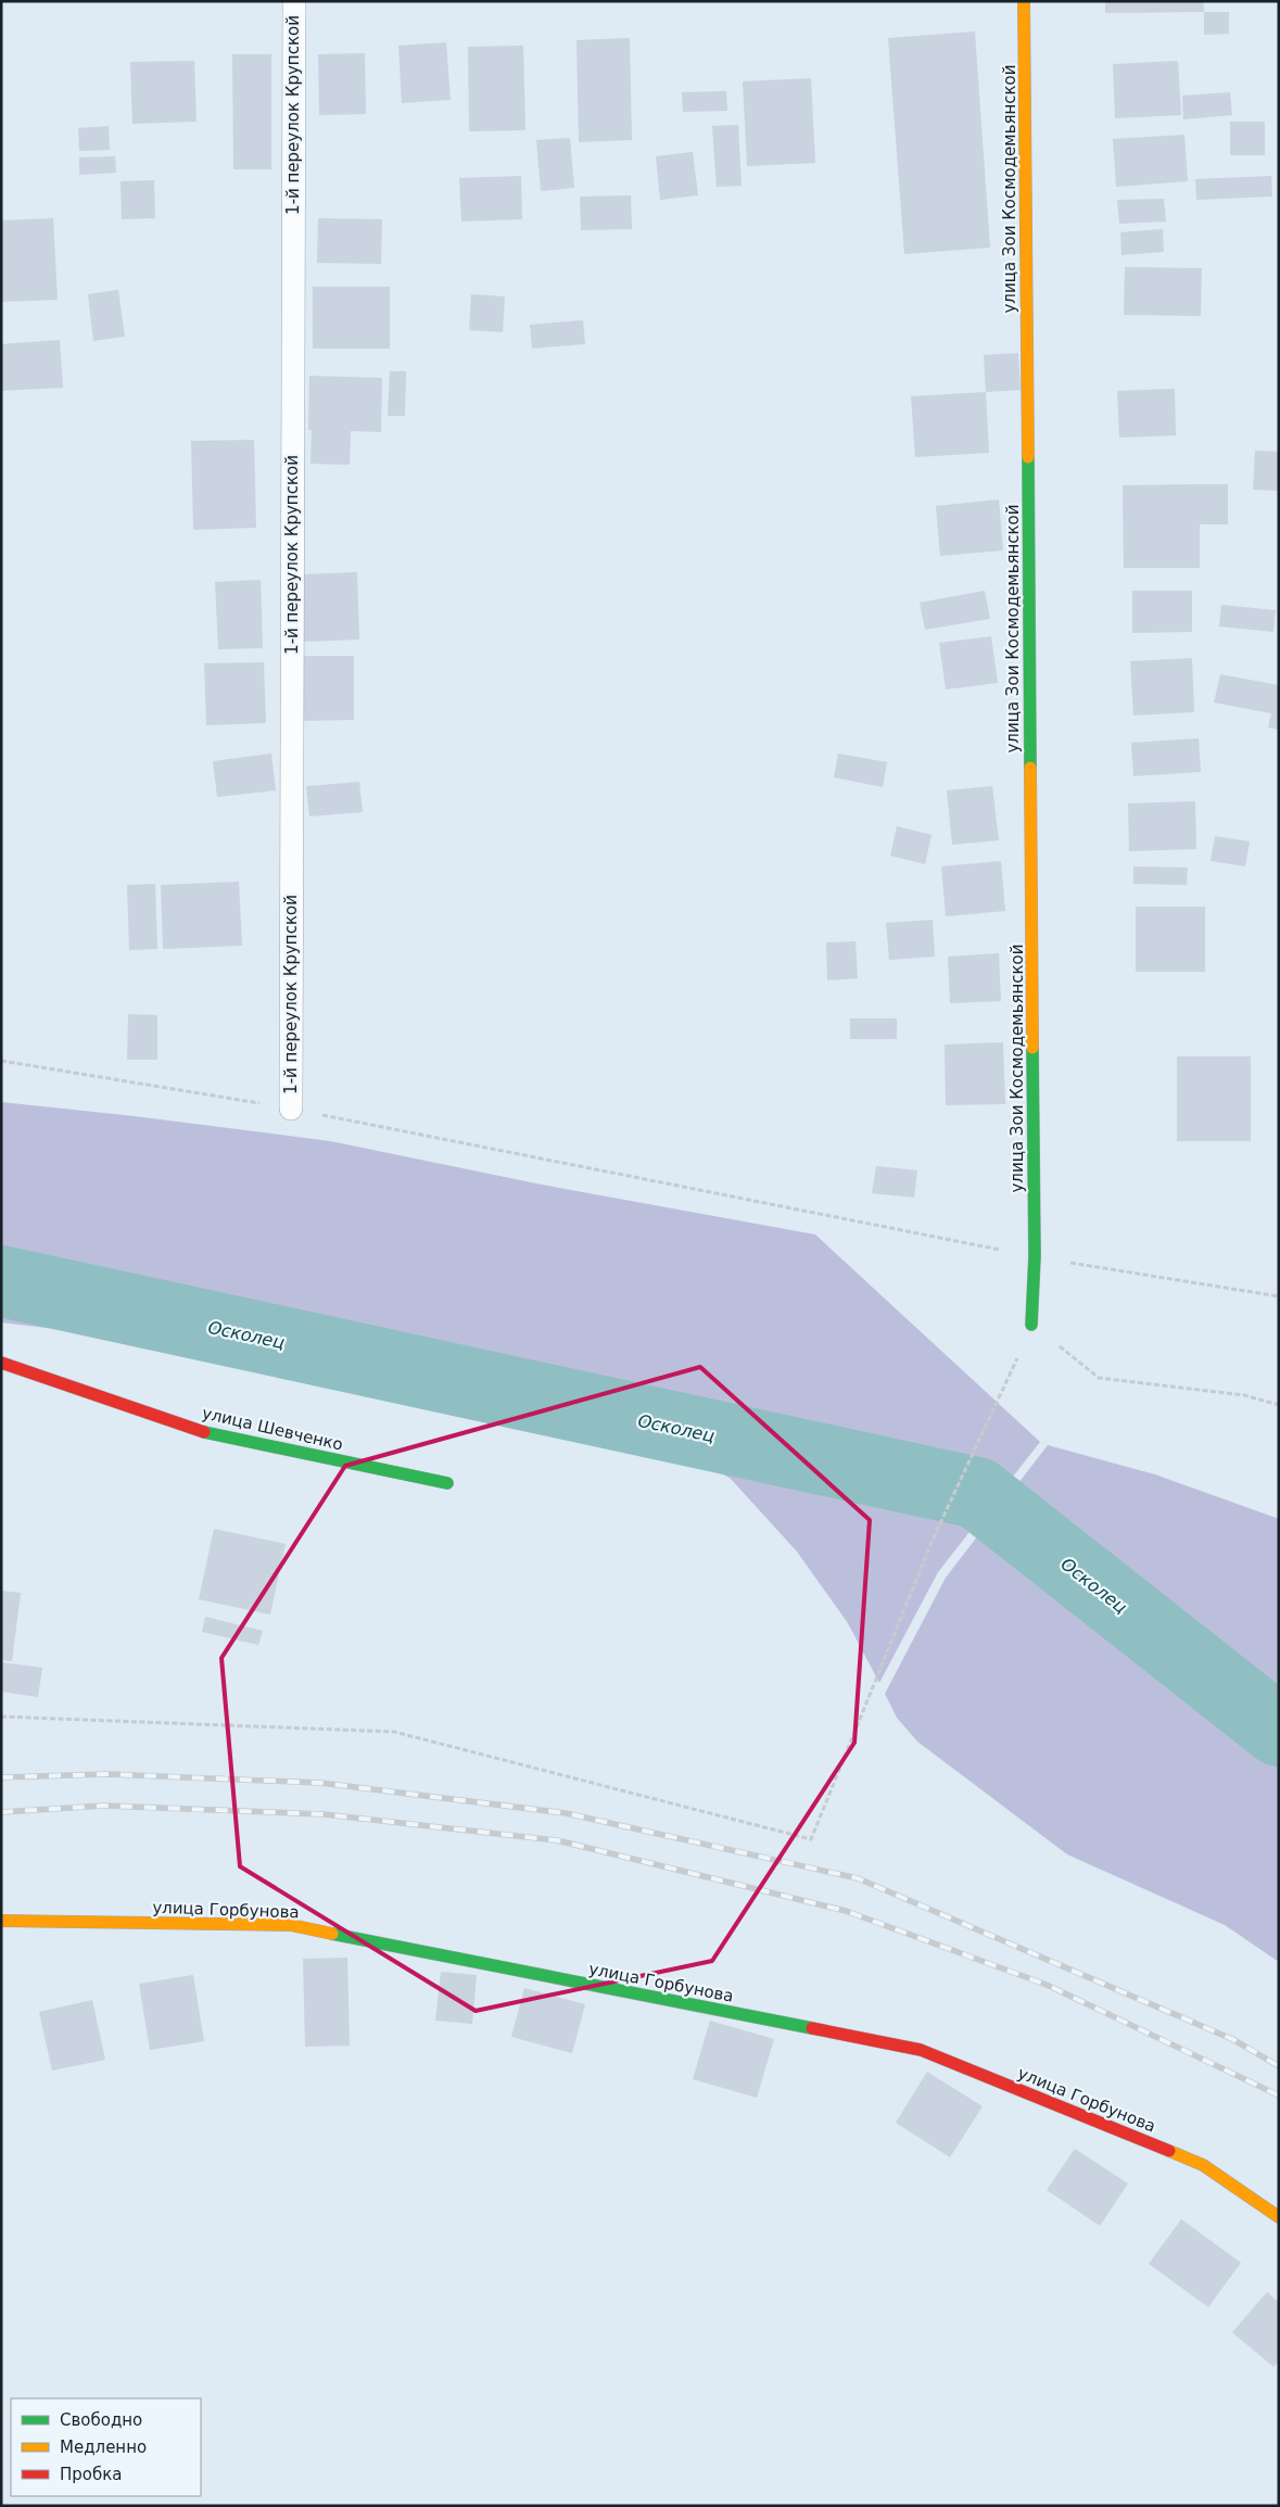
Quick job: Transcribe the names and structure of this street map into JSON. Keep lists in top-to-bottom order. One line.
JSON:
{"streets":{"street":["улица Зои Космодемьянской","улица Шевченко","улица Горбунова"],"lane":["1-й переулок Крупской"]},"water":["Осколец"],"legend":["Свободно","Медленно","Пробка"]}
